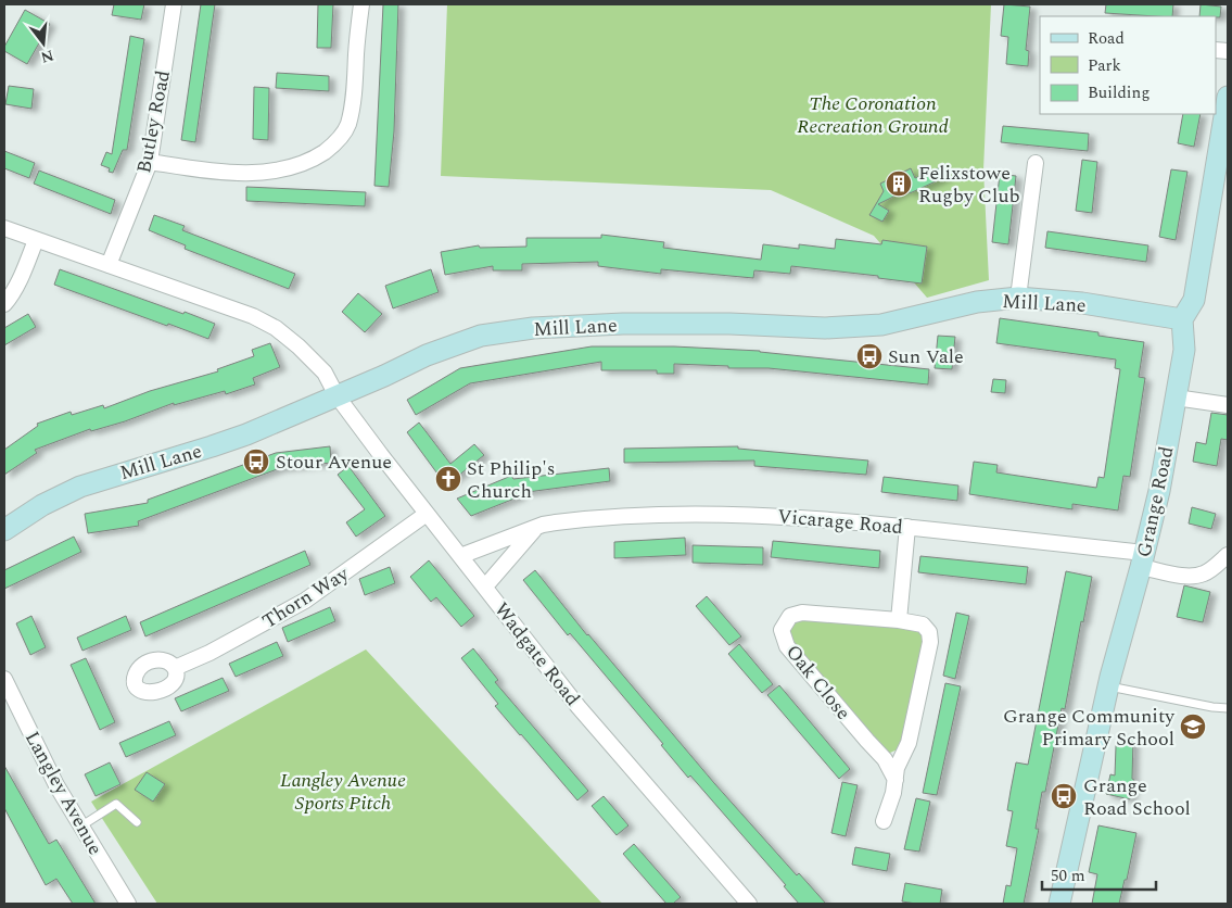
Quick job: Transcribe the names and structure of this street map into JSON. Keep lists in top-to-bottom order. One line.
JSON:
{"streets":{"street":["Butley Road","Mill Lane","Grange Road","Vicarage Road","Thorn Way","Wadgate Road","Oak Close","Langley Avenue"]},"crossings":[["Mill Lane","Grange Road"],["Mill Lane","Wadgate Road"],["Grange Road","Vicarage Road"],["Vicarage Road","Wadgate Road"],["Thorn Way","Wadgate Road"]],"parks":["The Coronation Recreation Ground","Langley Avenue Sports Pitch"],"places":{"building":["Felixstowe Rugby Club"],"bus stop":["Sun Vale","Stour Avenue","Grange Road School"],"church":["St Philip's Church"],"school or university":["Grange Community Primary School"]},"legend":["Road","Park","Building"],"scale_bar":"50 m","north":"bottom"}
